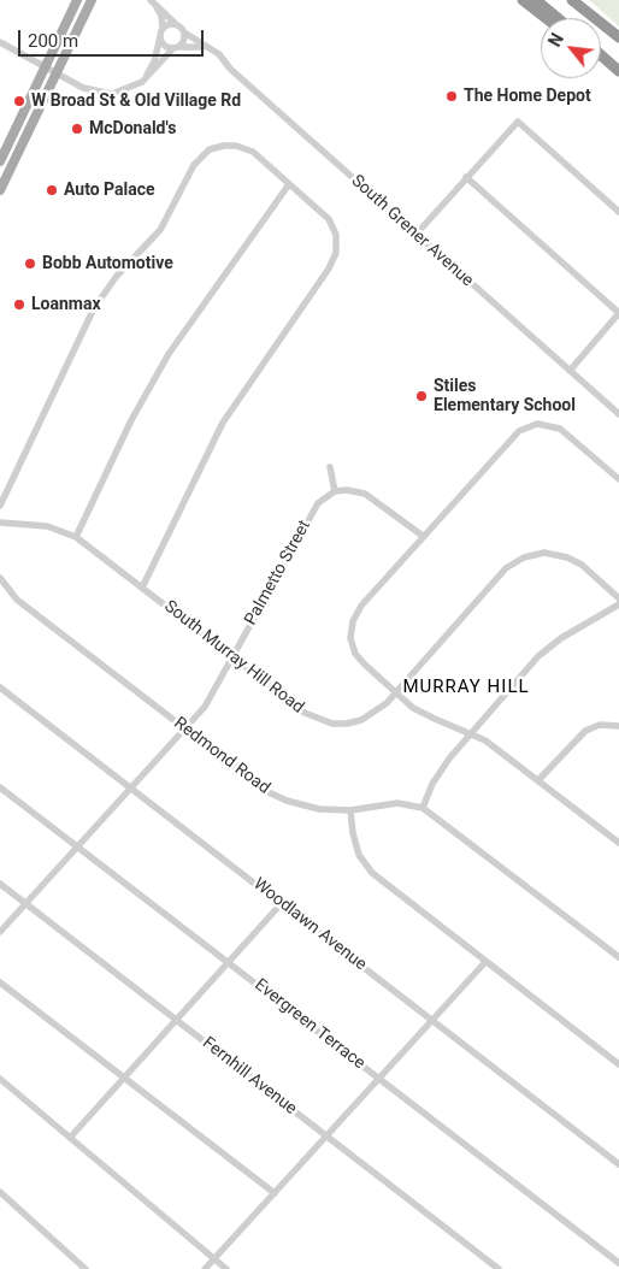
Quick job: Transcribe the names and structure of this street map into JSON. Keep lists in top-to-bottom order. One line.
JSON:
{"streets":{"street":["South Grener Avenue","Palmetto Street","South Murray Hill Road","Redmond Road","Woodlawn Avenue","Evergreen Terrace","Fernhill Avenue"]},"crossings":[["Palmetto Street","South Murray Hill Road"],["Palmetto Street","Redmond Road"],["Palmetto Street","Woodlawn Avenue"],["Palmetto Street","Evergreen Terrace"],["Palmetto Street","Fernhill Avenue"]],"districts":["MURRAY HILL"],"places":["The Home Depot","W Broad St & Old Village Rd","McDonald's","Auto Palace","Bobb Automotive","Loanmax","Stiles Elementary School"],"scale_bar":"200 m","north":"top left"}
